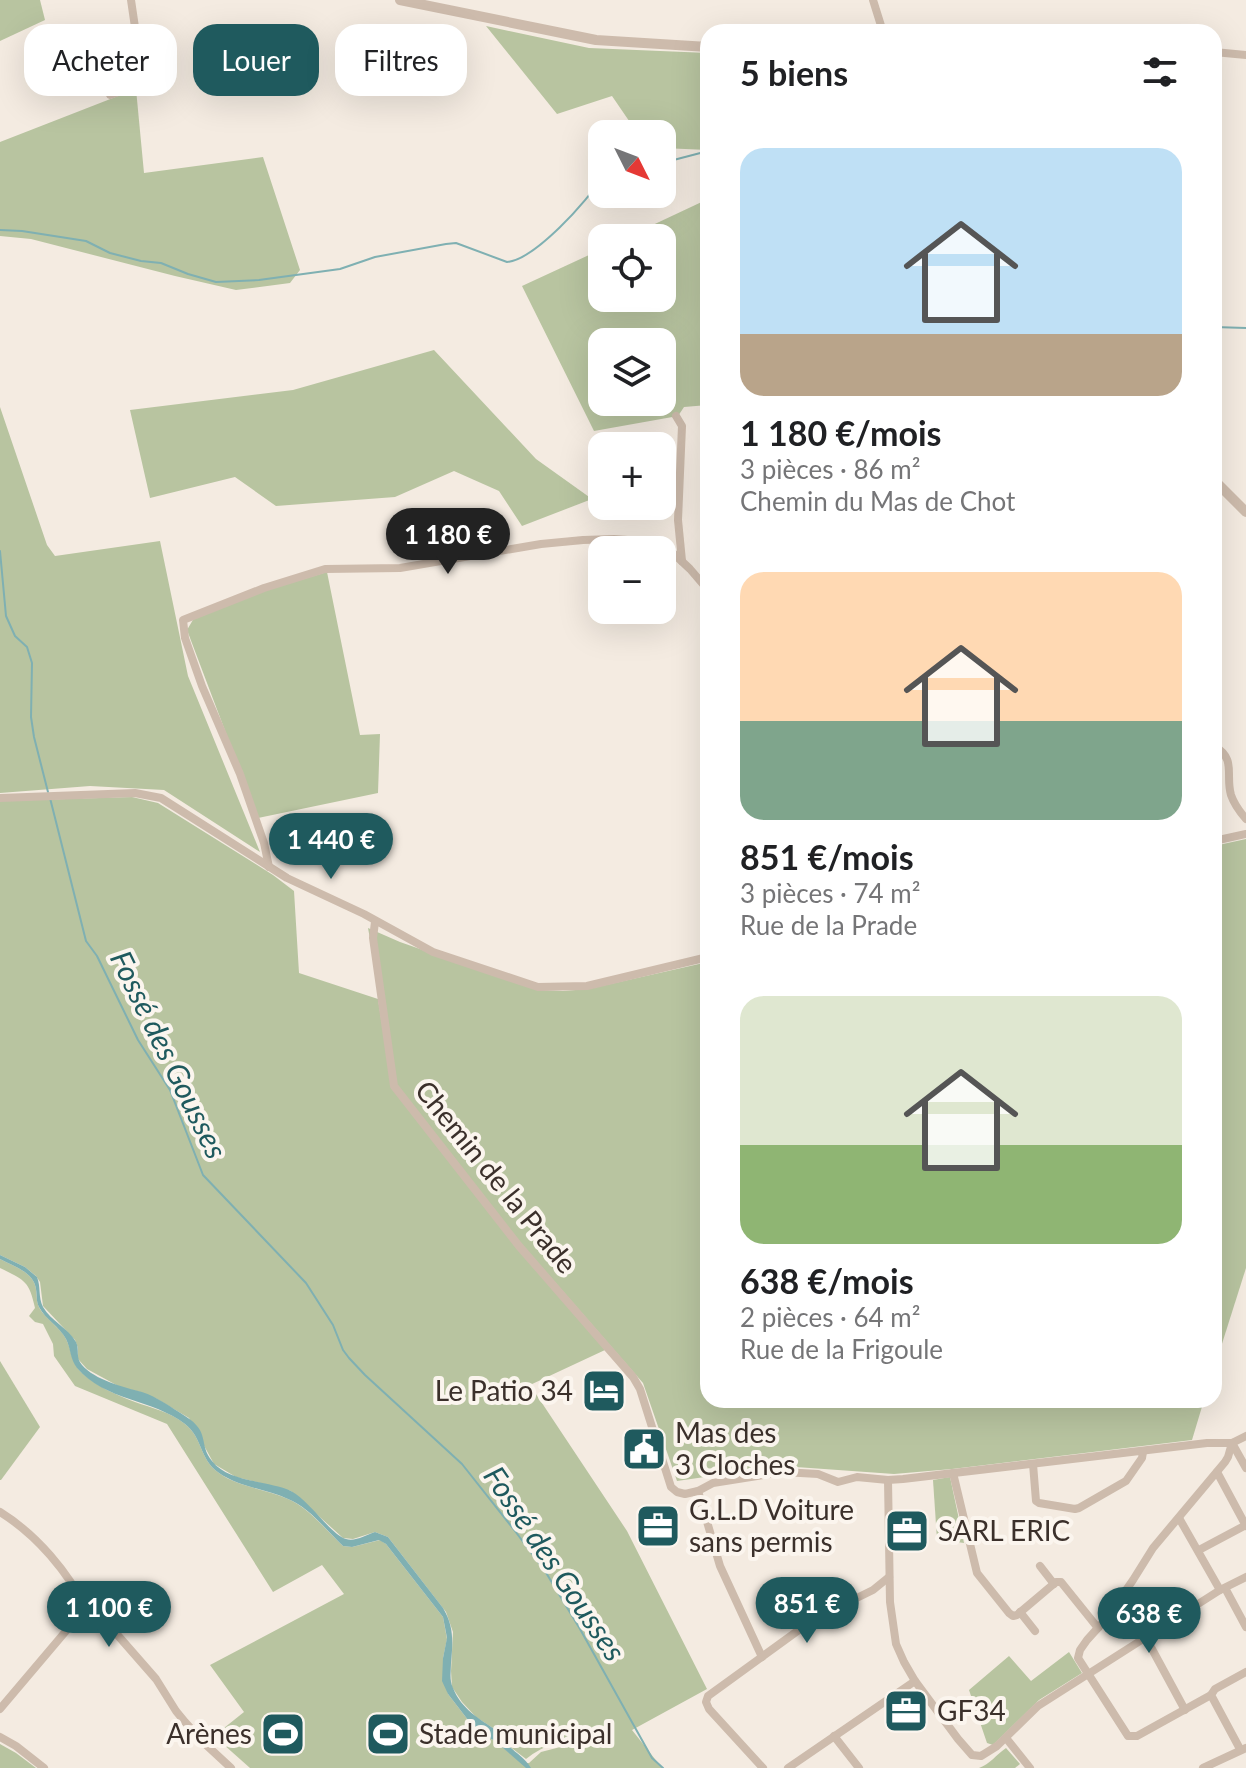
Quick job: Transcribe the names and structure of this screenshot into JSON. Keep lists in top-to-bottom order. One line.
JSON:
{"streets":{"street":["Chemin de la Prade"]},"water":["Fossé des Gousses"],"places":{"hotel":["Le Patio 34"],"public building":["Mas des 3 Cloches"],"office":["G.L.D Voiture sans permis","SARL ERIC","GF34"],"sports":["Arènes","Stade municipal"]},"north":"bottom right","page":{"chip":["Acheter","Louer","Filtres"],"heading":"5 biens","map_buttons":["+","−"],"list":[{"name":"1 180 €/mois","note":"3 pièces · 86 m² · Chemin du Mas de Chot"},{"name":"851 €/mois","note":"3 pièces · 74 m² · Rue de la Prade"},{"name":"638 €/mois","note":"2 pièces · 64 m² · Rue de la Frigoule"}],"price":["1 180 €","1 440 €","851 €","1 100 €","638 €"]}}
